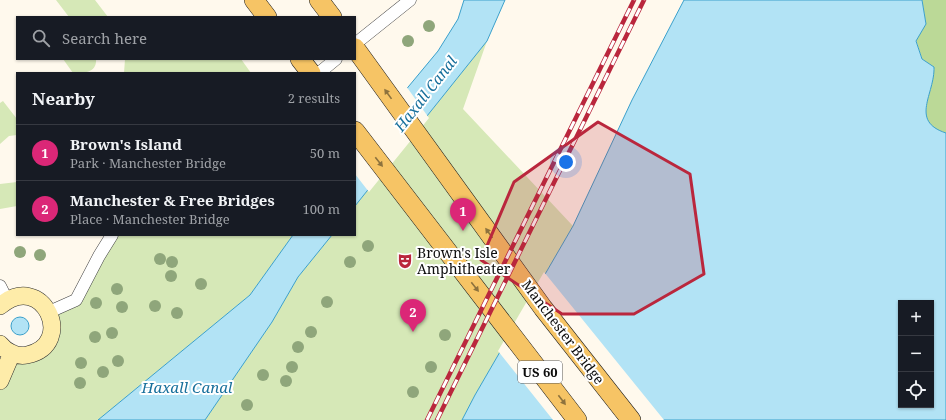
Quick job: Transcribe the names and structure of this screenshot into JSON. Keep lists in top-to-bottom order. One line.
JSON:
{"streets":{"main road":["Manchester Bridge","US 60"]},"water":["Haxall Canal"],"places":{"theatre":["Brown's Isle Amphitheater"]},"page":{"search":"Search here","heading":["Nearby","2 results"],"list":[{"mark":"1","name":"Brown's Island","note":"Park · Manchester Bridge","value":"50 m"},{"mark":"2","name":"Manchester & Free Bridges","note":"Place · Manchester Bridge","value":"100 m"}],"pins":["1","2"],"map_buttons":["+","−"]}}
